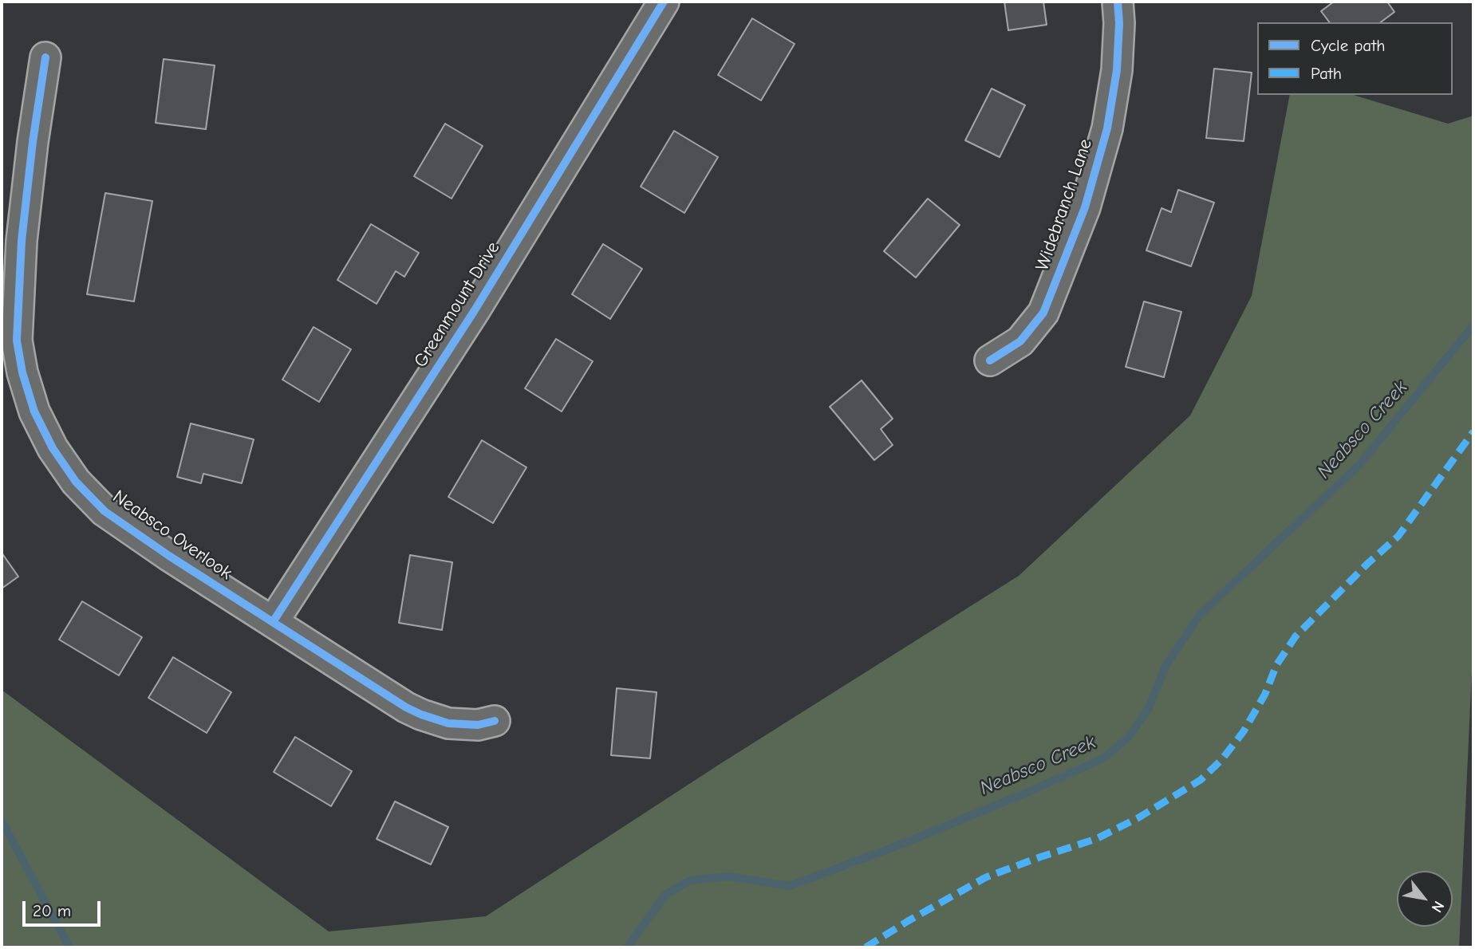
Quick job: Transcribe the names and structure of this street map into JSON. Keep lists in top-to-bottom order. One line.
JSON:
{"streets":{"street":["Widebranch Lane","Greenmount Drive","Neabsco Overlook"]},"crossings":[["Greenmount Drive","Neabsco Overlook"]],"water":["Neabsco Creek"],"legend":["Cycle path","Path"],"scale_bar":"20 m","north":"bottom right"}
